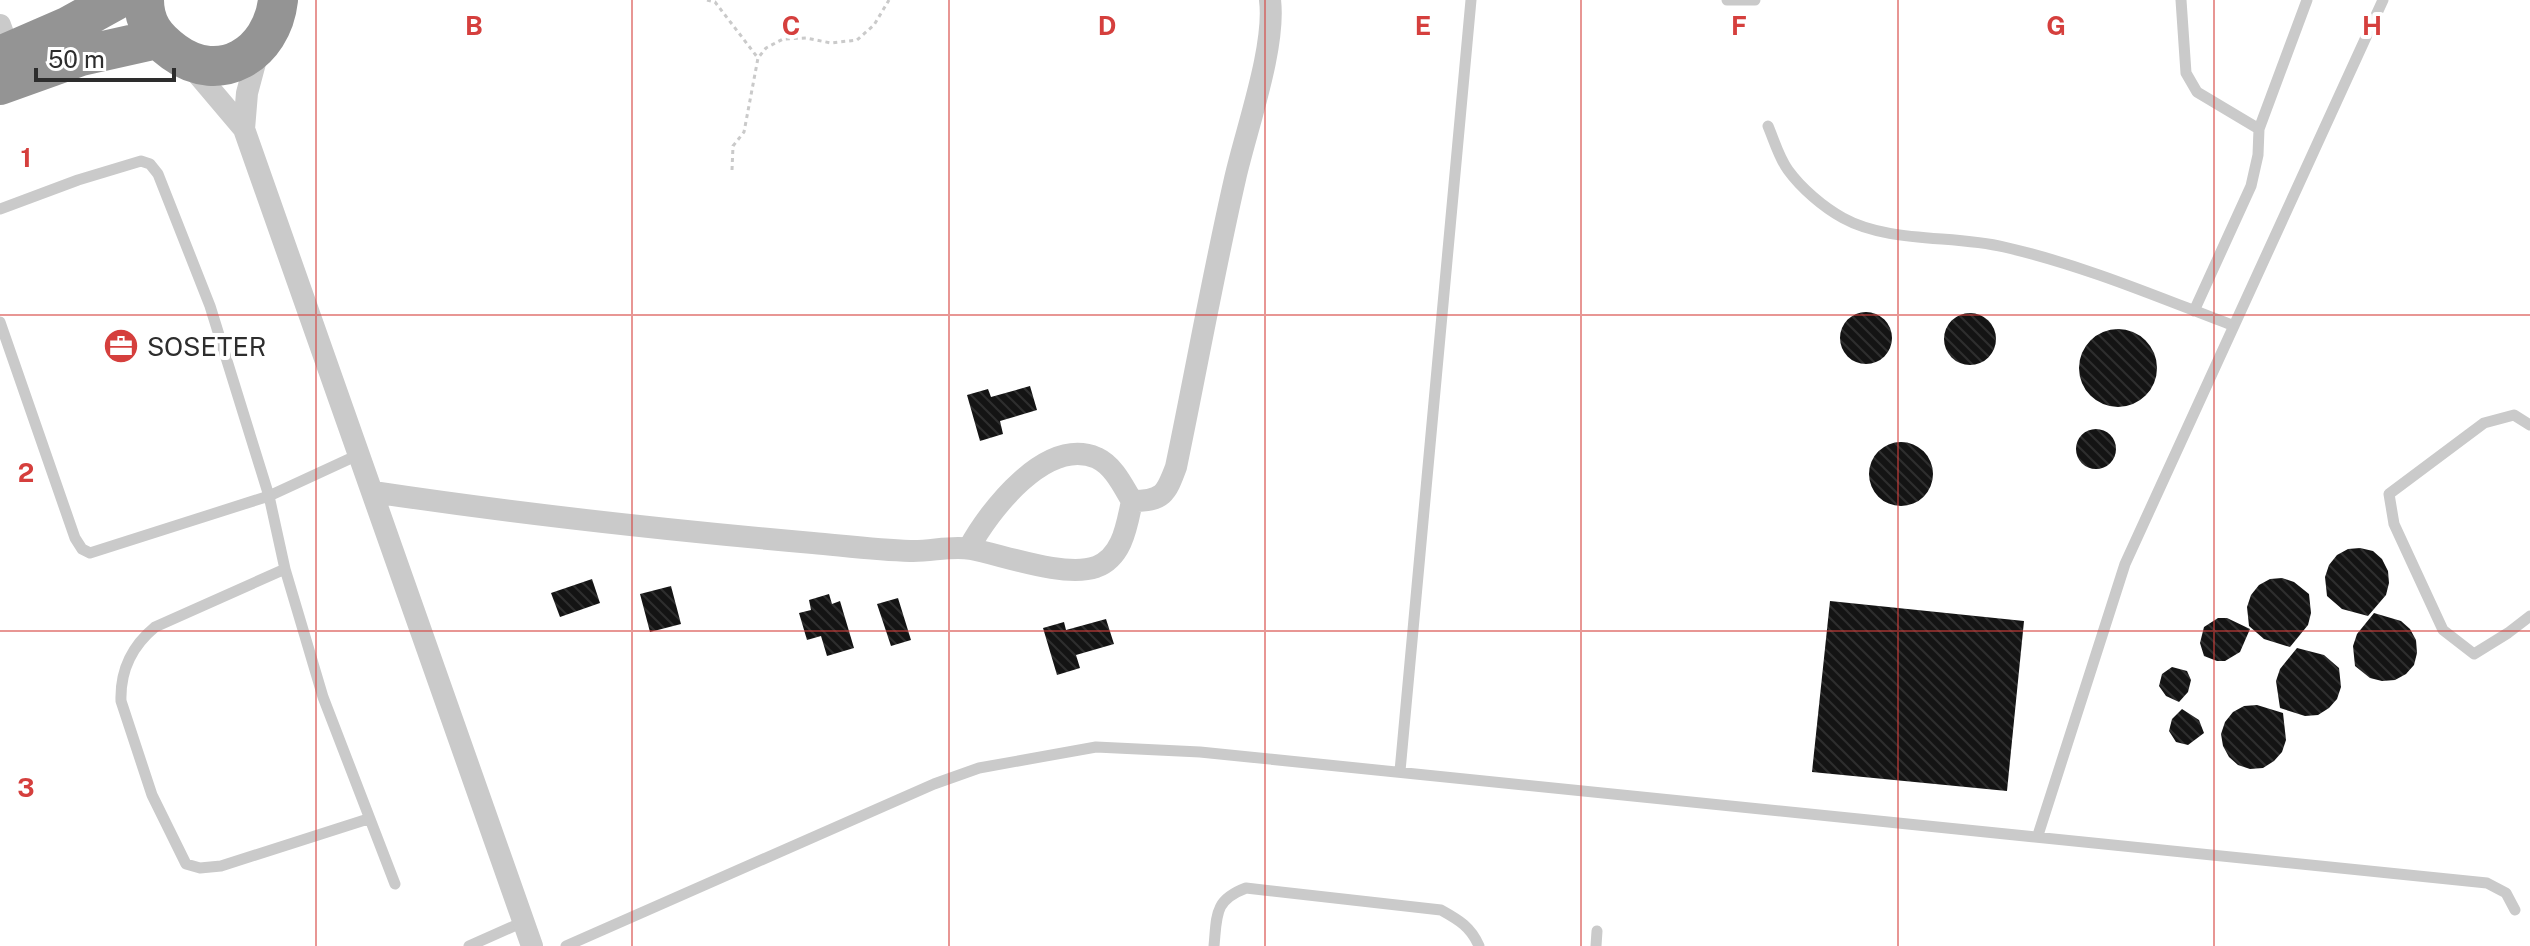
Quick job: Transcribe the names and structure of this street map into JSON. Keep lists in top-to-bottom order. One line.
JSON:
{"places":{"office":["SOSETER"]},"scale_bar":"50 m","grid":{"columns":["B","C","D","E","F","G","H"],"rows":["1","2","3"]}}
